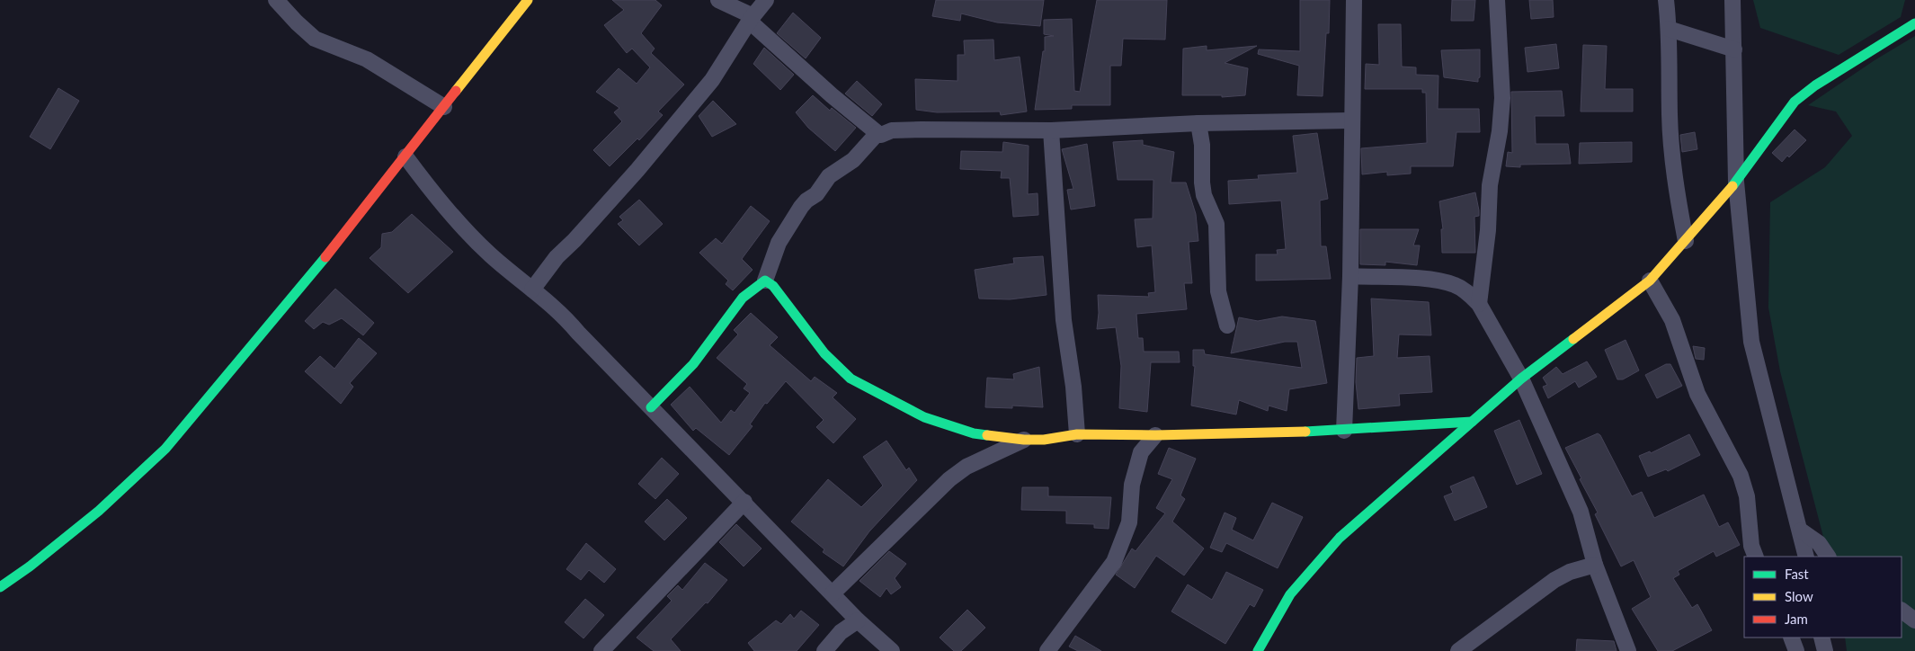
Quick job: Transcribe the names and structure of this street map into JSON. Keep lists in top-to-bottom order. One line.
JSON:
{"legend":["Fast","Slow","Jam"]}
